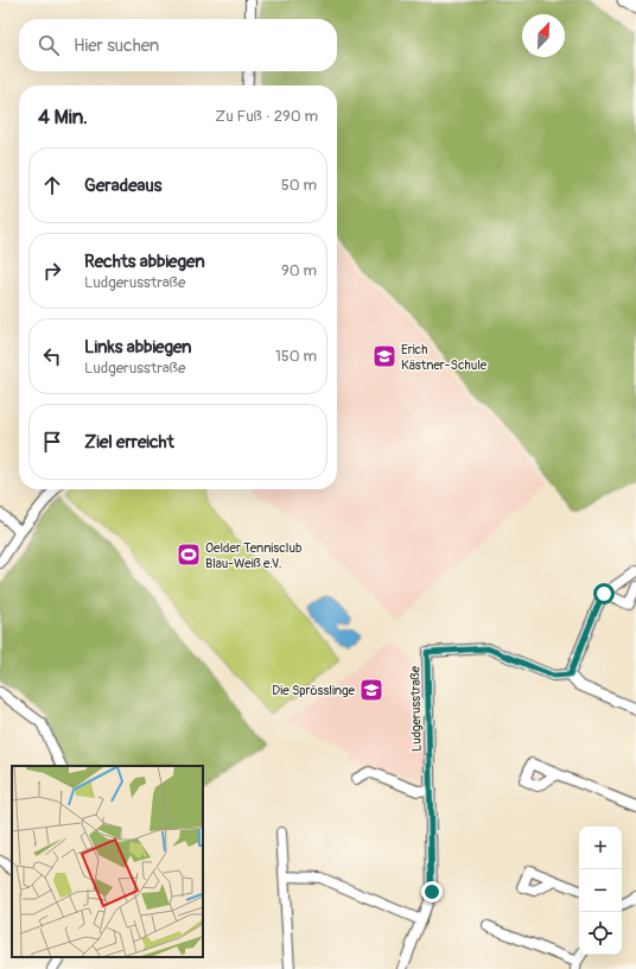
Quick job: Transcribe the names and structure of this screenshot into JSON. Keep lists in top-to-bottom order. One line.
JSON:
{"streets":{"street":["Ludgerusstraße"]},"places":{"school or university":["Erich Kästner-Schule","Die Sprösslinge"],"sports":["Oelder Tennisclub Blau-Weiß e.V."]},"north":"top right","page":{"search":"Hier suchen","heading":["4 Min.","Zu Fuß · 290 m"],"list":[["Geradeaus","50 m"],["Rechts abbiegen","Ludgerusstraße","90 m"],["Links abbiegen","Ludgerusstraße","150 m"],"Ziel erreicht"],"map_buttons":["+","−"]}}
